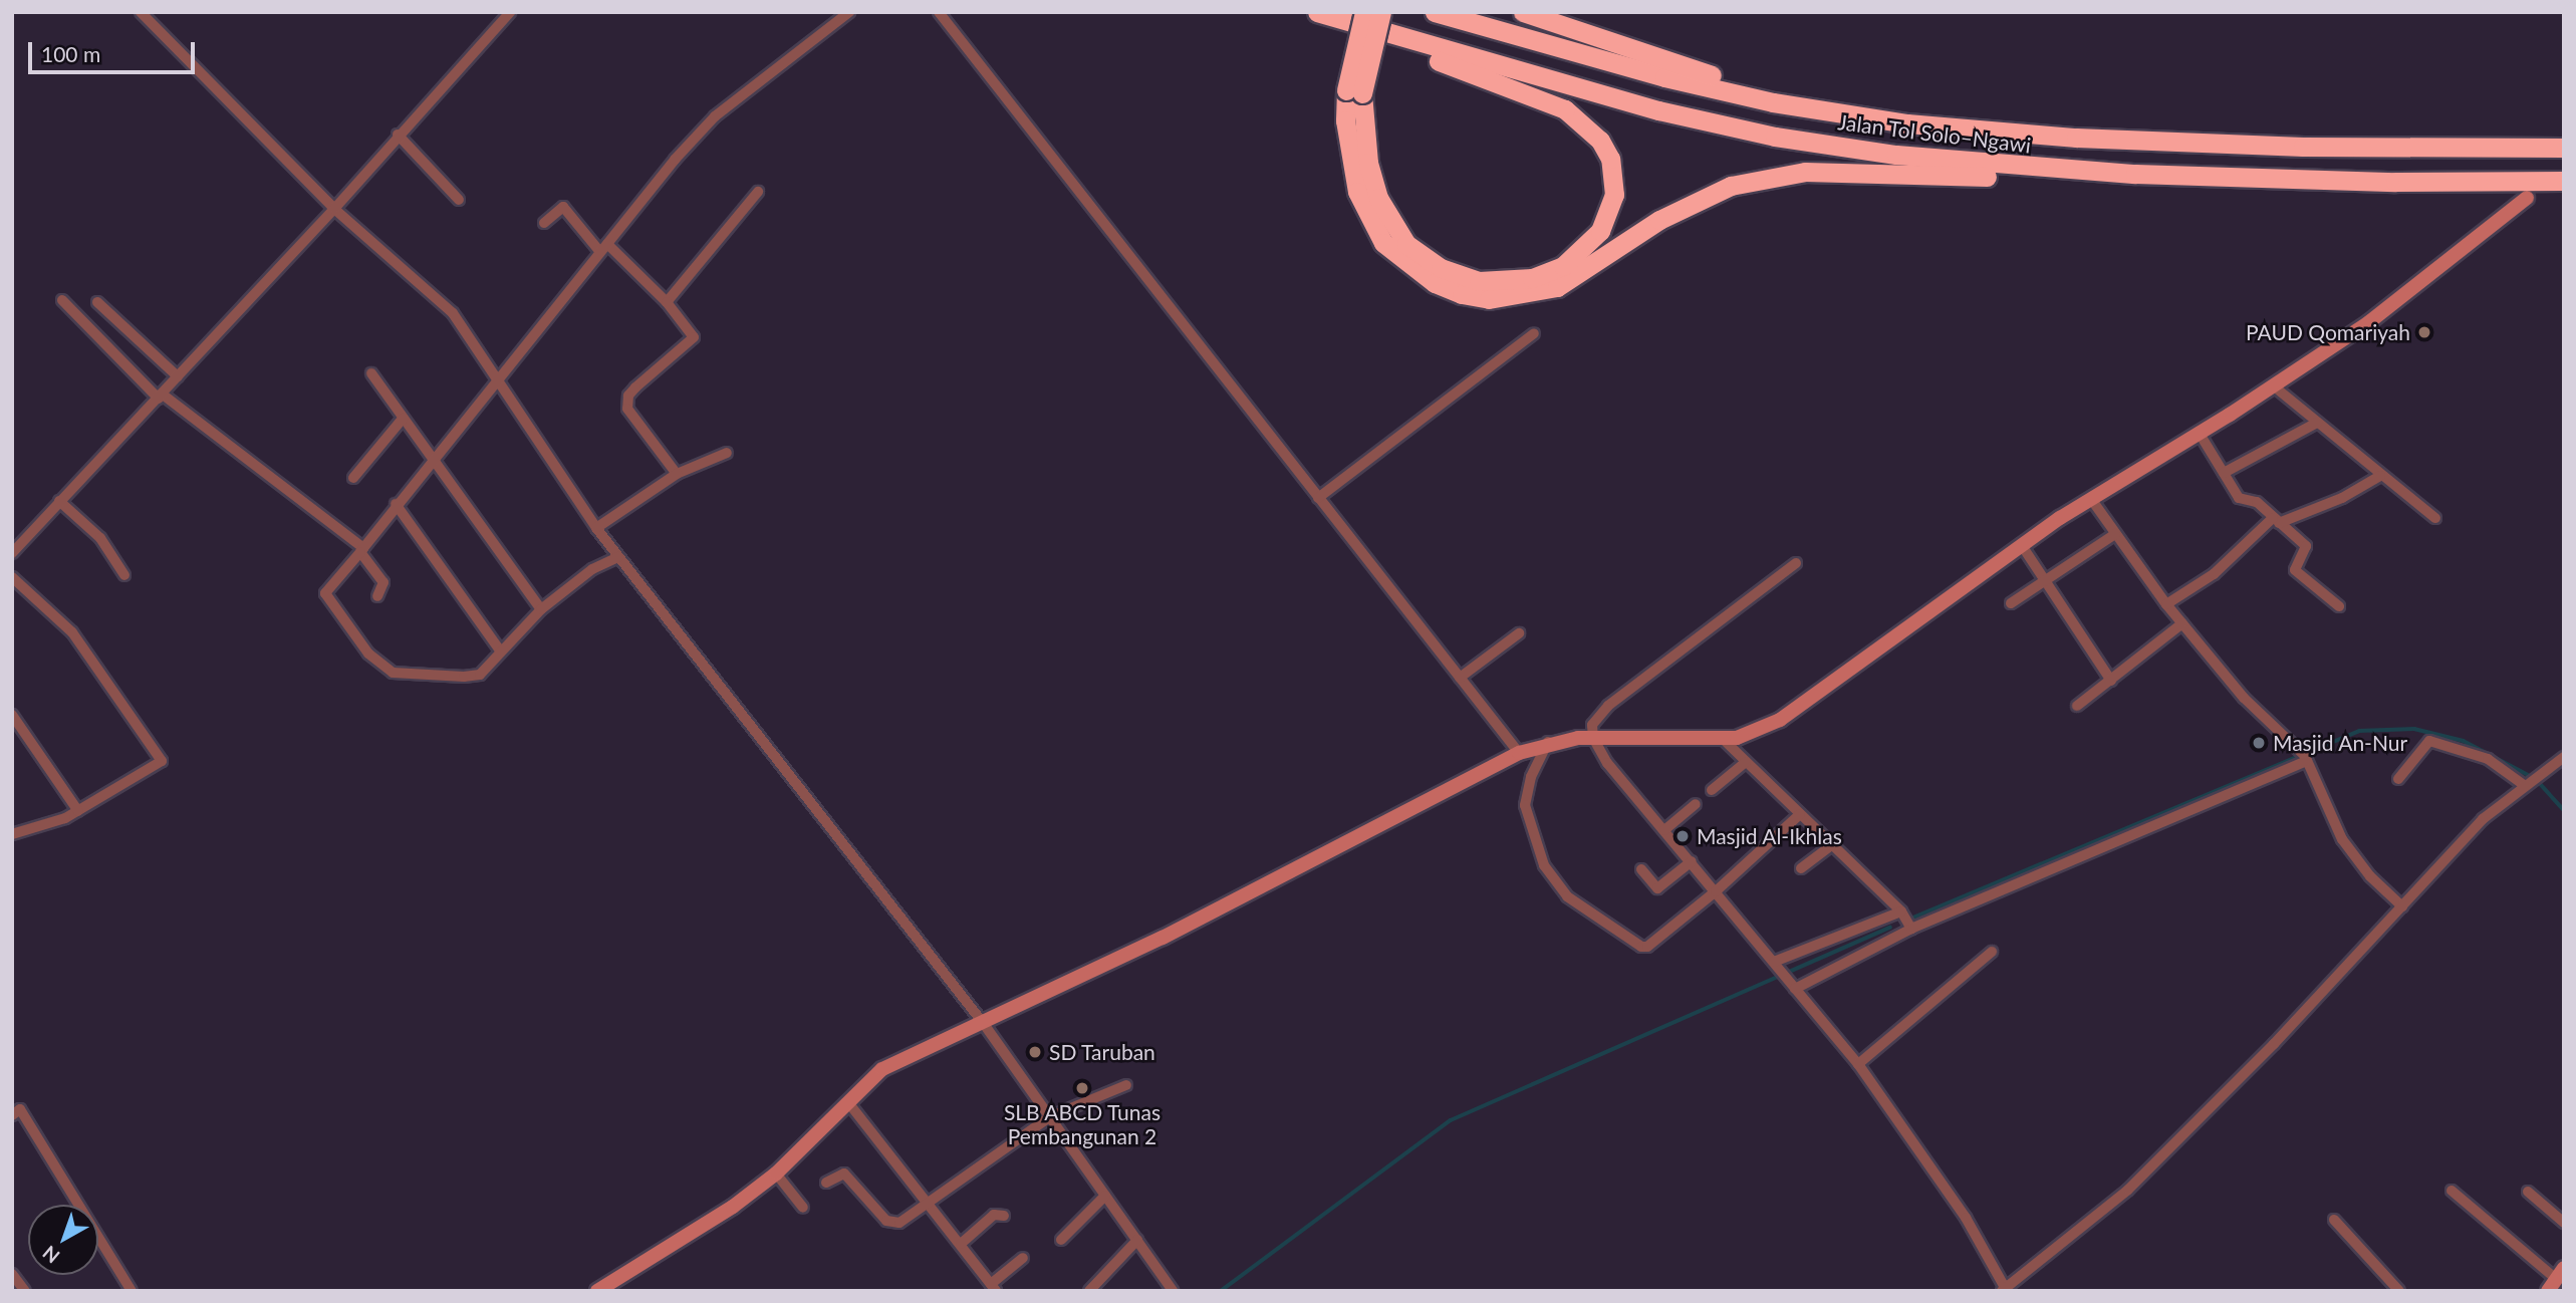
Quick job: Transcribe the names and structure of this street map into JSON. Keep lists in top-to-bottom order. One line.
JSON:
{"streets":{"highway":["Jalan Tol Solo–Ngawi"]},"places":["PAUD Qomariyah","Masjid An-Nur","Masjid Al-Ikhlas","SD Taruban","SLB ABCD Tunas Pembangunan 2"],"scale_bar":"100 m","north":"bottom left"}
